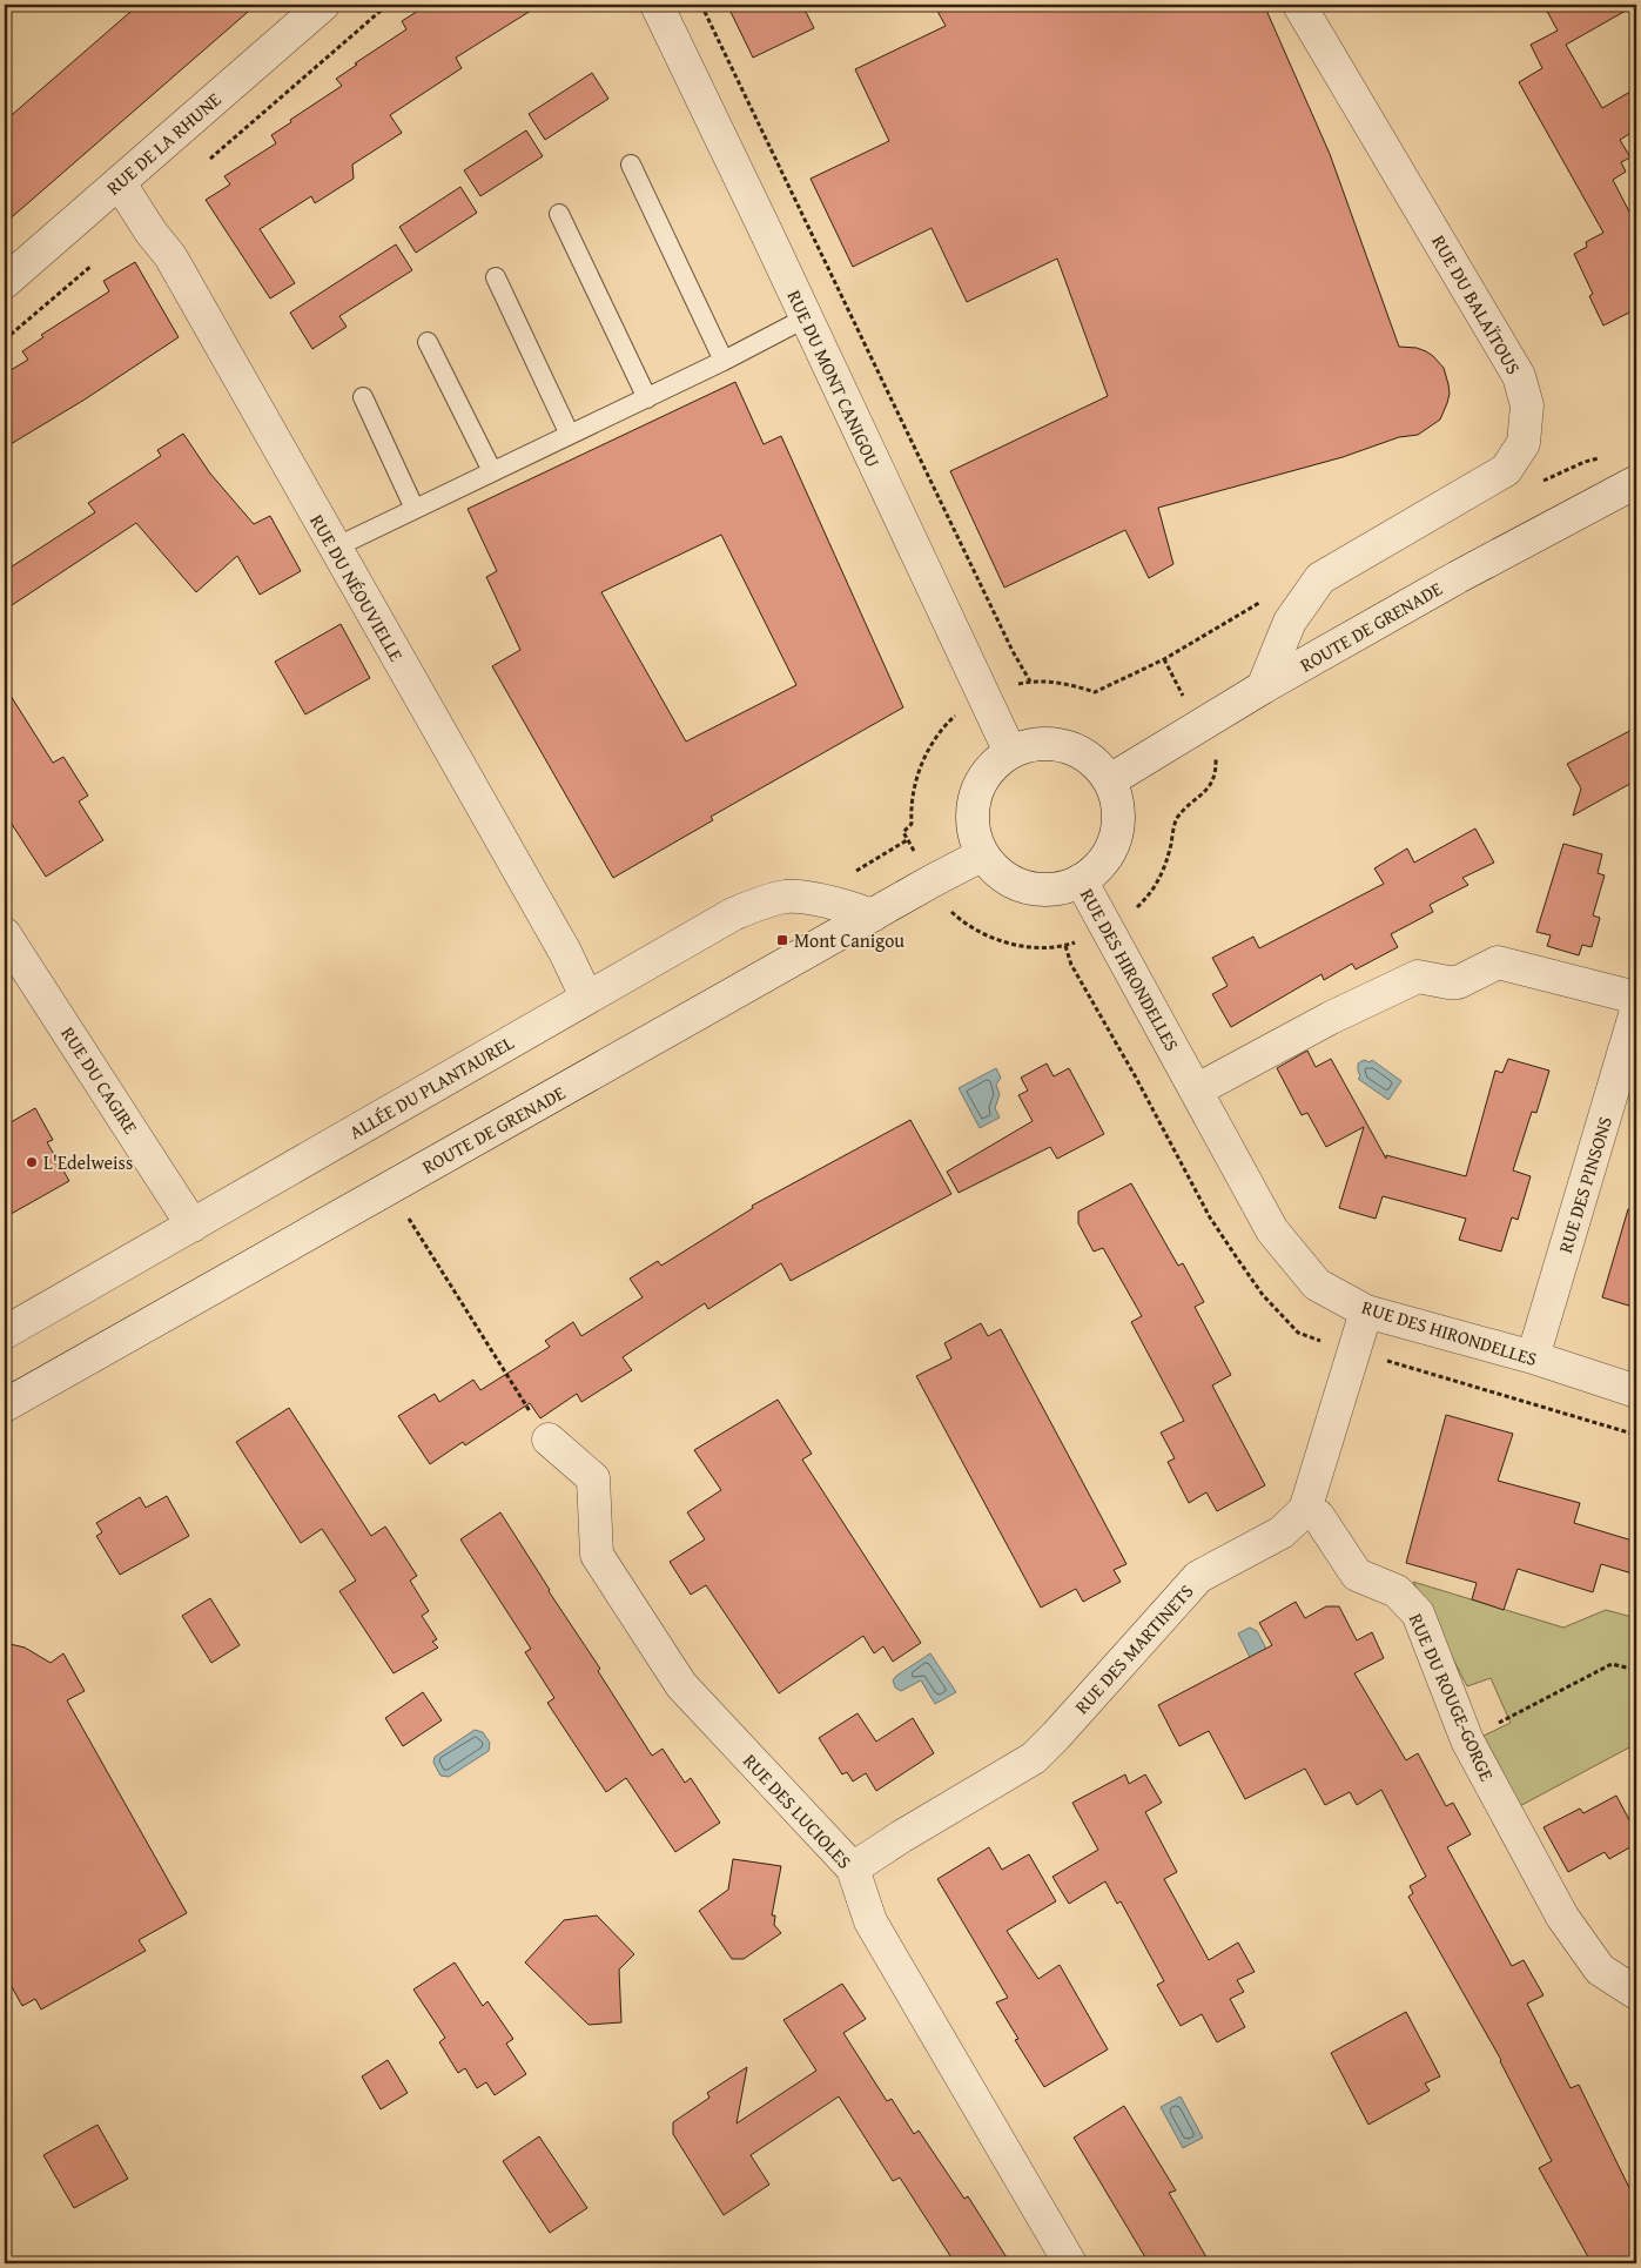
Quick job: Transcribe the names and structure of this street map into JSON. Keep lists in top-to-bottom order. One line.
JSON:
{"streets":{"street":["RUE DE LA RHUNE","RUE DU BALAÏTOUS","RUE DU MONT CANIGOU","RUE DU NÉOUVIELLE","ROUTE DE GRENADE","RUE DES HIRONDELLES","RUE DU CAGIRE","ALLÉE DU PLANTAUREL","RUE DES PINSONS","RUE DES MARTINETS","RUE DU ROUGE-GORGE","RUE DES LUCIOLES"]},"crossings":[["RUE DE LA RHUNE","RUE DU NÉOUVIELLE"],["RUE DU BALAÏTOUS","ROUTE DE GRENADE"],["RUE DU MONT CANIGOU","ROUTE DE GRENADE"],["RUE DU MONT CANIGOU","RUE DES HIRONDELLES"],["RUE DU NÉOUVIELLE","ALLÉE DU PLANTAUREL"],["ROUTE DE GRENADE","RUE DES HIRONDELLES"],["ROUTE DE GRENADE","ALLÉE DU PLANTAUREL"],["RUE DES HIRONDELLES","RUE DES PINSONS"],["RUE DES HIRONDELLES","RUE DES MARTINETS"],["RUE DU CAGIRE","ALLÉE DU PLANTAUREL"],["RUE DES MARTINETS","RUE DU ROUGE-GORGE"],["RUE DES MARTINETS","RUE DES LUCIOLES"]],"places":{"transit":["Mont Canigou"],"other":["L'Edelweiss"]}}
